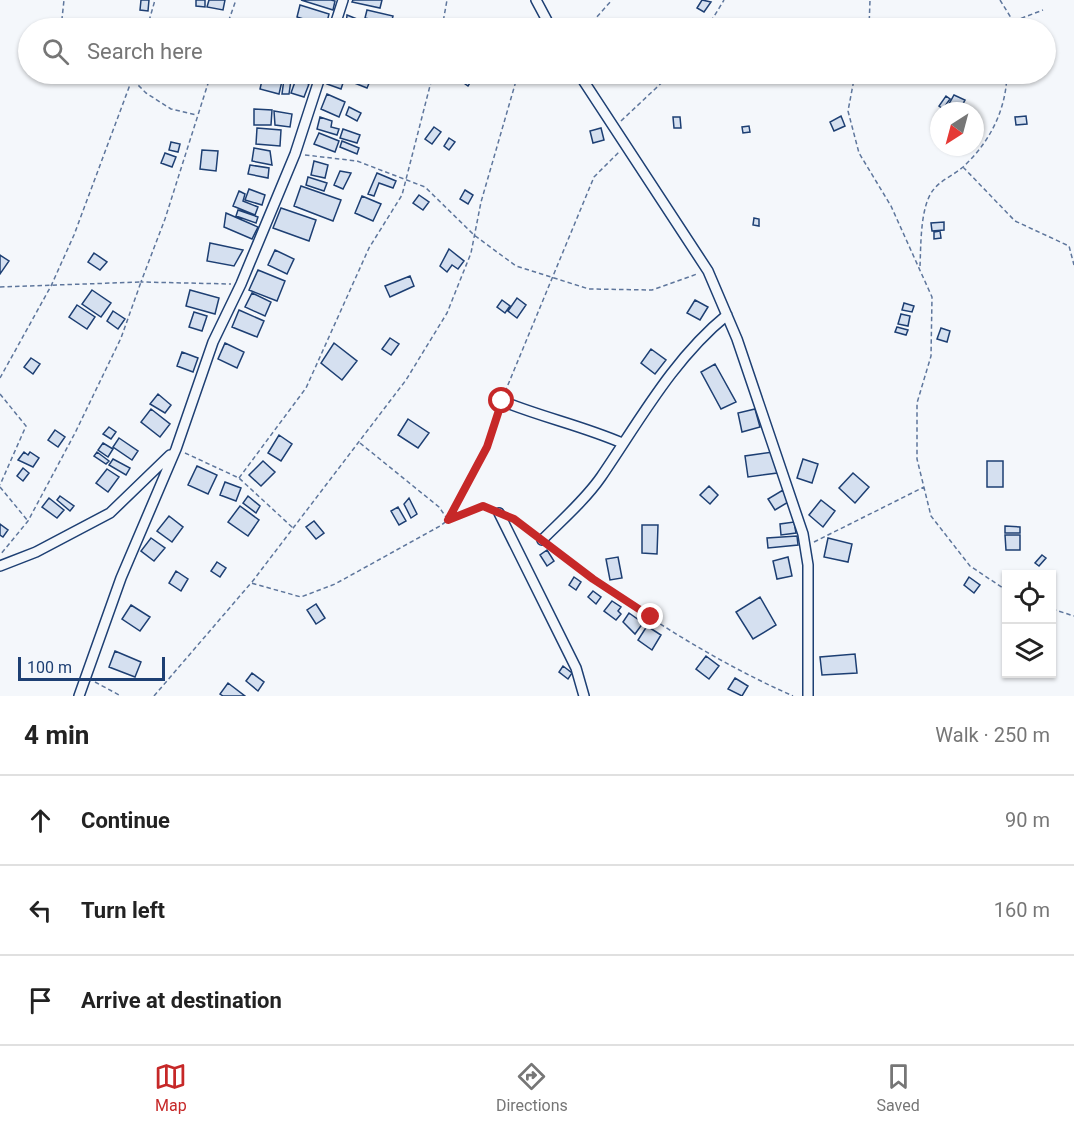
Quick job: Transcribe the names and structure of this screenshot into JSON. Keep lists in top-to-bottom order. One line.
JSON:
{"scale_bar":"100 m","north":"bottom left","page":{"search":"Search here","scale":"100 m","heading":["4 min","Walk · 250 m"],"list":[["Continue","90 m"],["Turn left","160 m"],"Arrive at destination"],"nav":["Map","Directions","Saved"]}}
